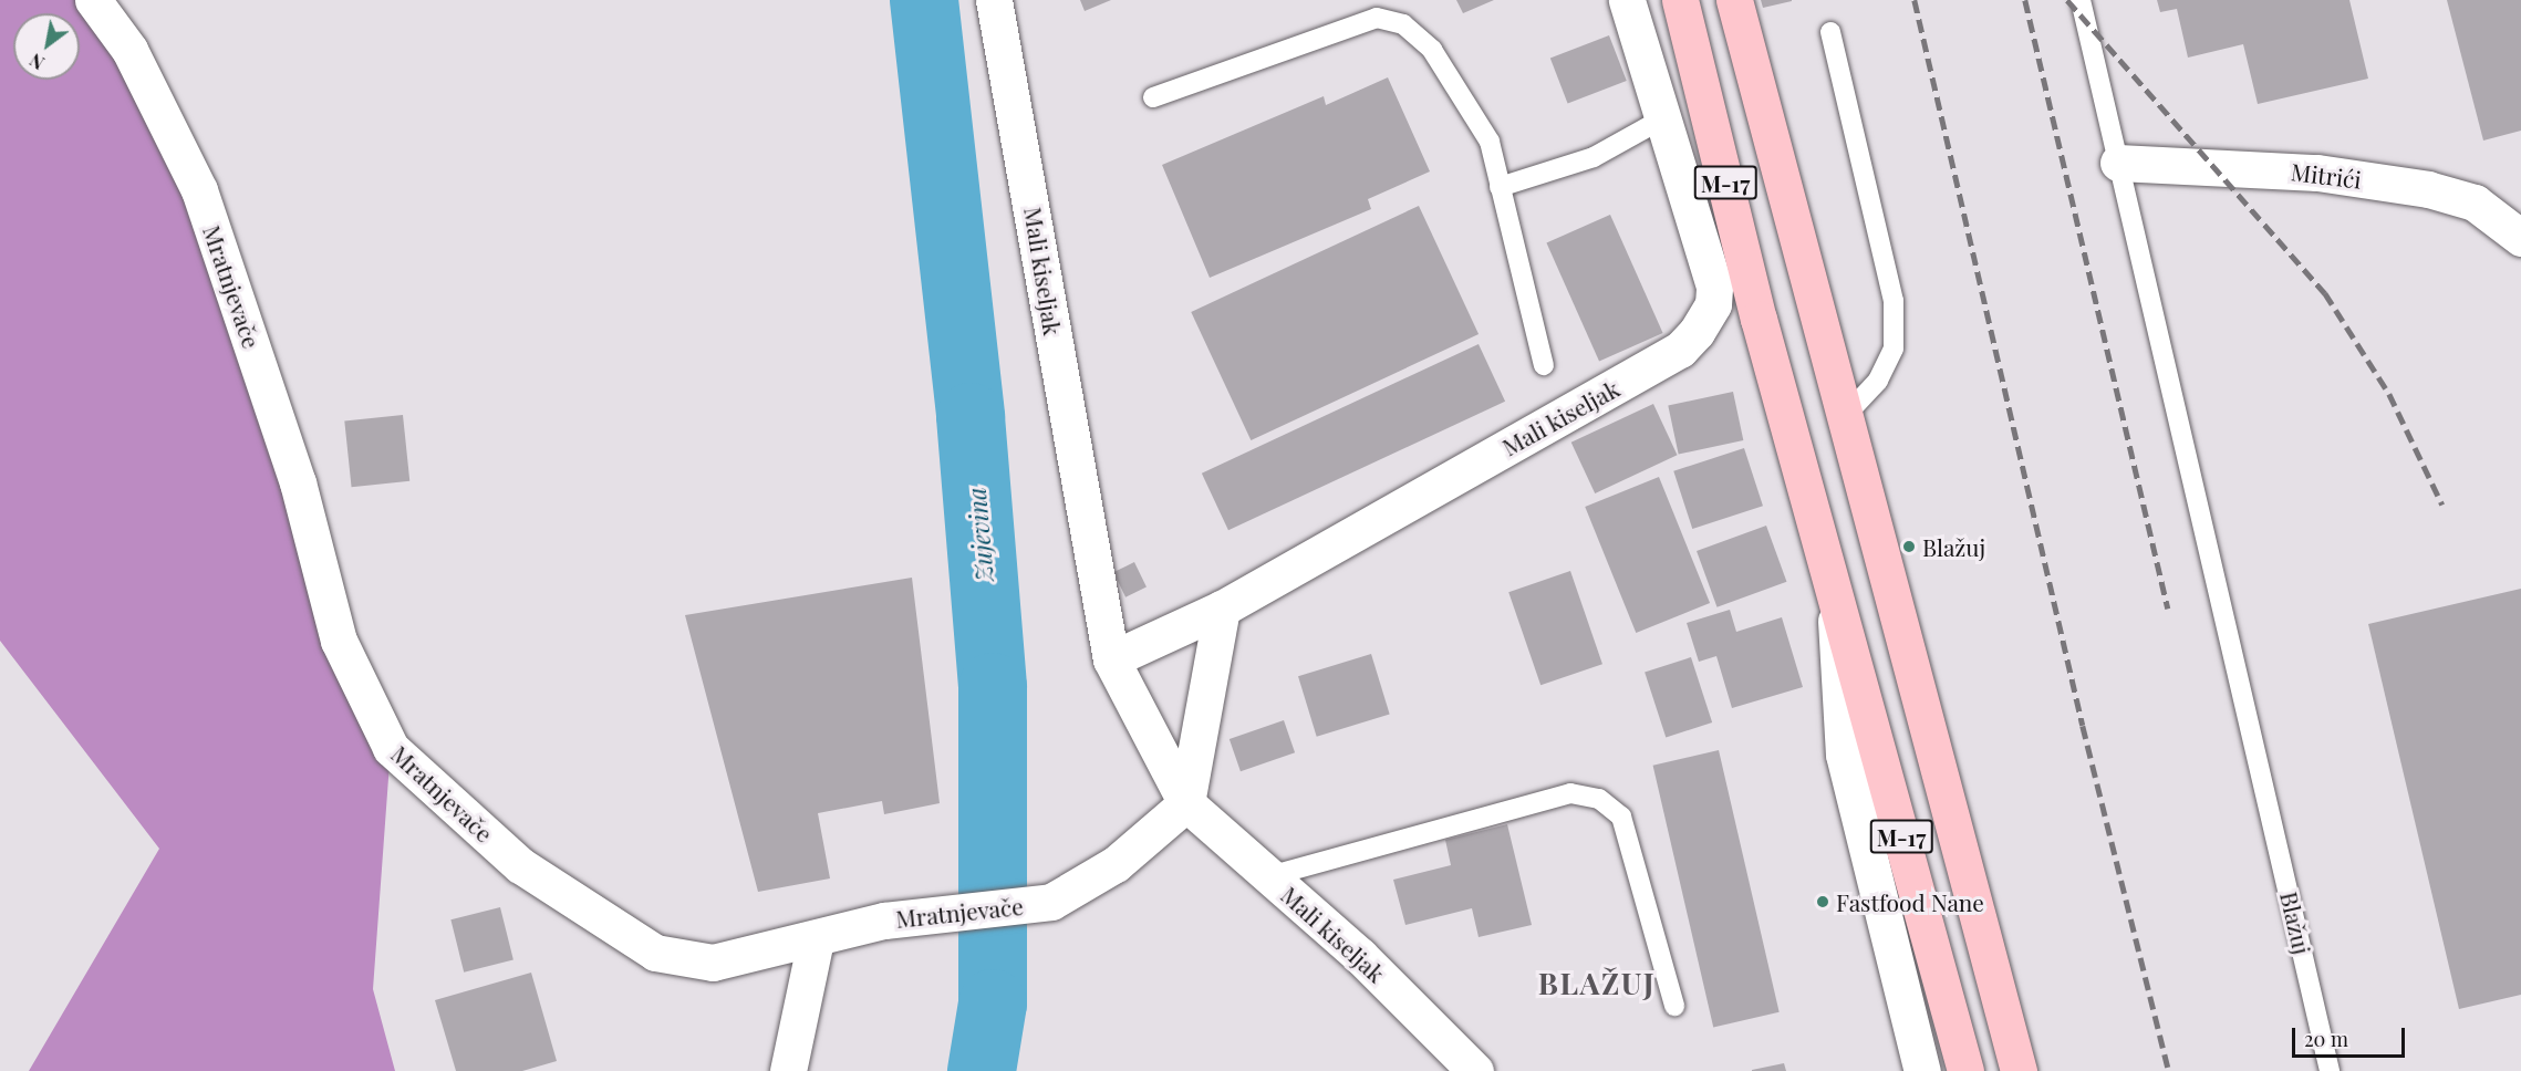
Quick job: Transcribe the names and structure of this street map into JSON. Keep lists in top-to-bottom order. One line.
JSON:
{"streets":{"highway":["M-17"],"street":["Mitrići","Mali kiseljak","Mratnjevače"],"lane":["Blažuj"]},"crossings":[["Mitrići","Blažuj"],["Mali kiseljak","Mratnjevače"]],"districts":["BLAŽUJ"],"water":["Zujevina"],"places":["Blažuj","Fastfood Nane"],"scale_bar":"20 m","north":"bottom left"}
